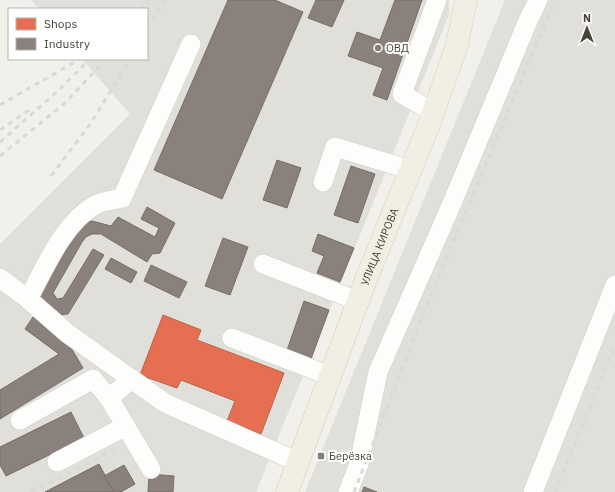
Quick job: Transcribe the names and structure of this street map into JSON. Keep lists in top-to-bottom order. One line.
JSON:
{"streets":{"main road":["УЛИЦА КИРОВА"]},"places":{"other":["ОВД"],"transit":["Берёзка"]},"legend":["Shops","Industry"],"north":"top"}
